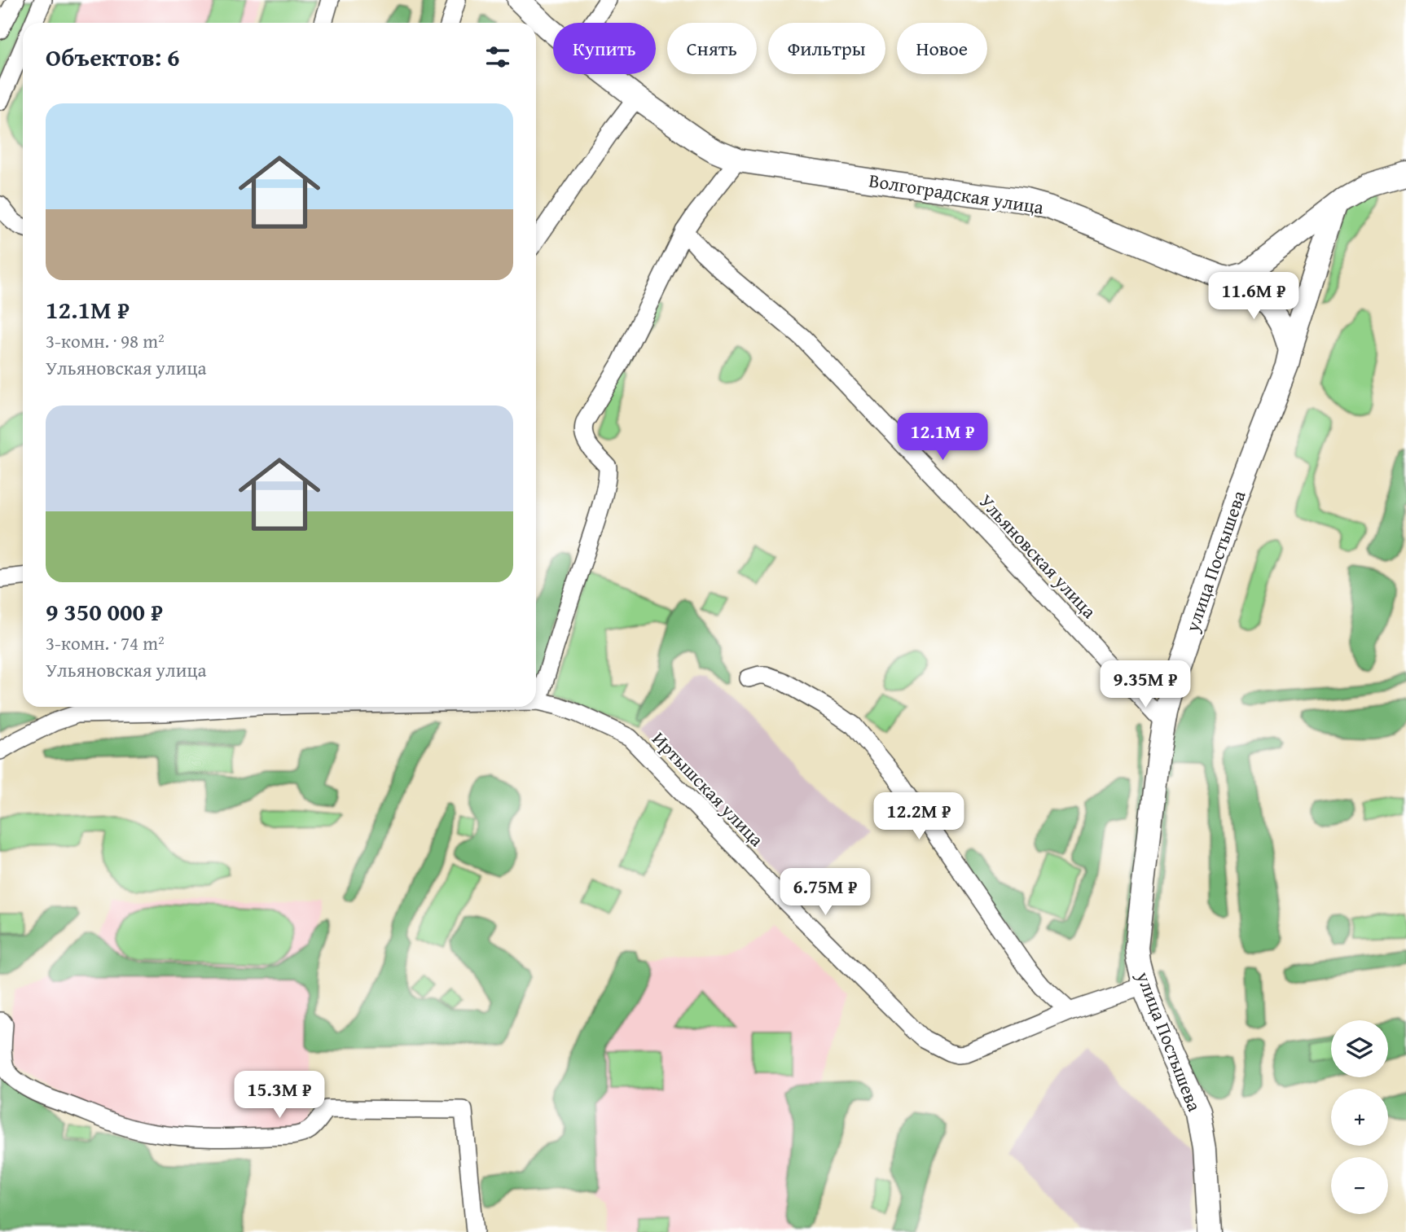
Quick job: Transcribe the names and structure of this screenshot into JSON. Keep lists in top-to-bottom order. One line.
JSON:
{"streets":{"main road":["Волгоградская улица","улица Постышева"],"street":["Ульяновская улица","Иртышская улица"]},"crossings":[["Ульяновская улица","улица Постышева"],["улица Постышева","Иртышская улица"]],"page":{"chip":["Купить","Снять","Фильтры","Новое"],"heading":"Объектов: 6","list":[{"name":"12.1M ₽","note":"3-комн. · 98 m² · Ульяновская улица"},{"name":"9 350 000 ₽","note":"3-комн. · 74 m² · Ульяновская улица"}],"price":["11.6M ₽","12.1M ₽","9.35M ₽","12.2M ₽","6.75M ₽","15.3M ₽"],"map_buttons":["+","−"]}}
